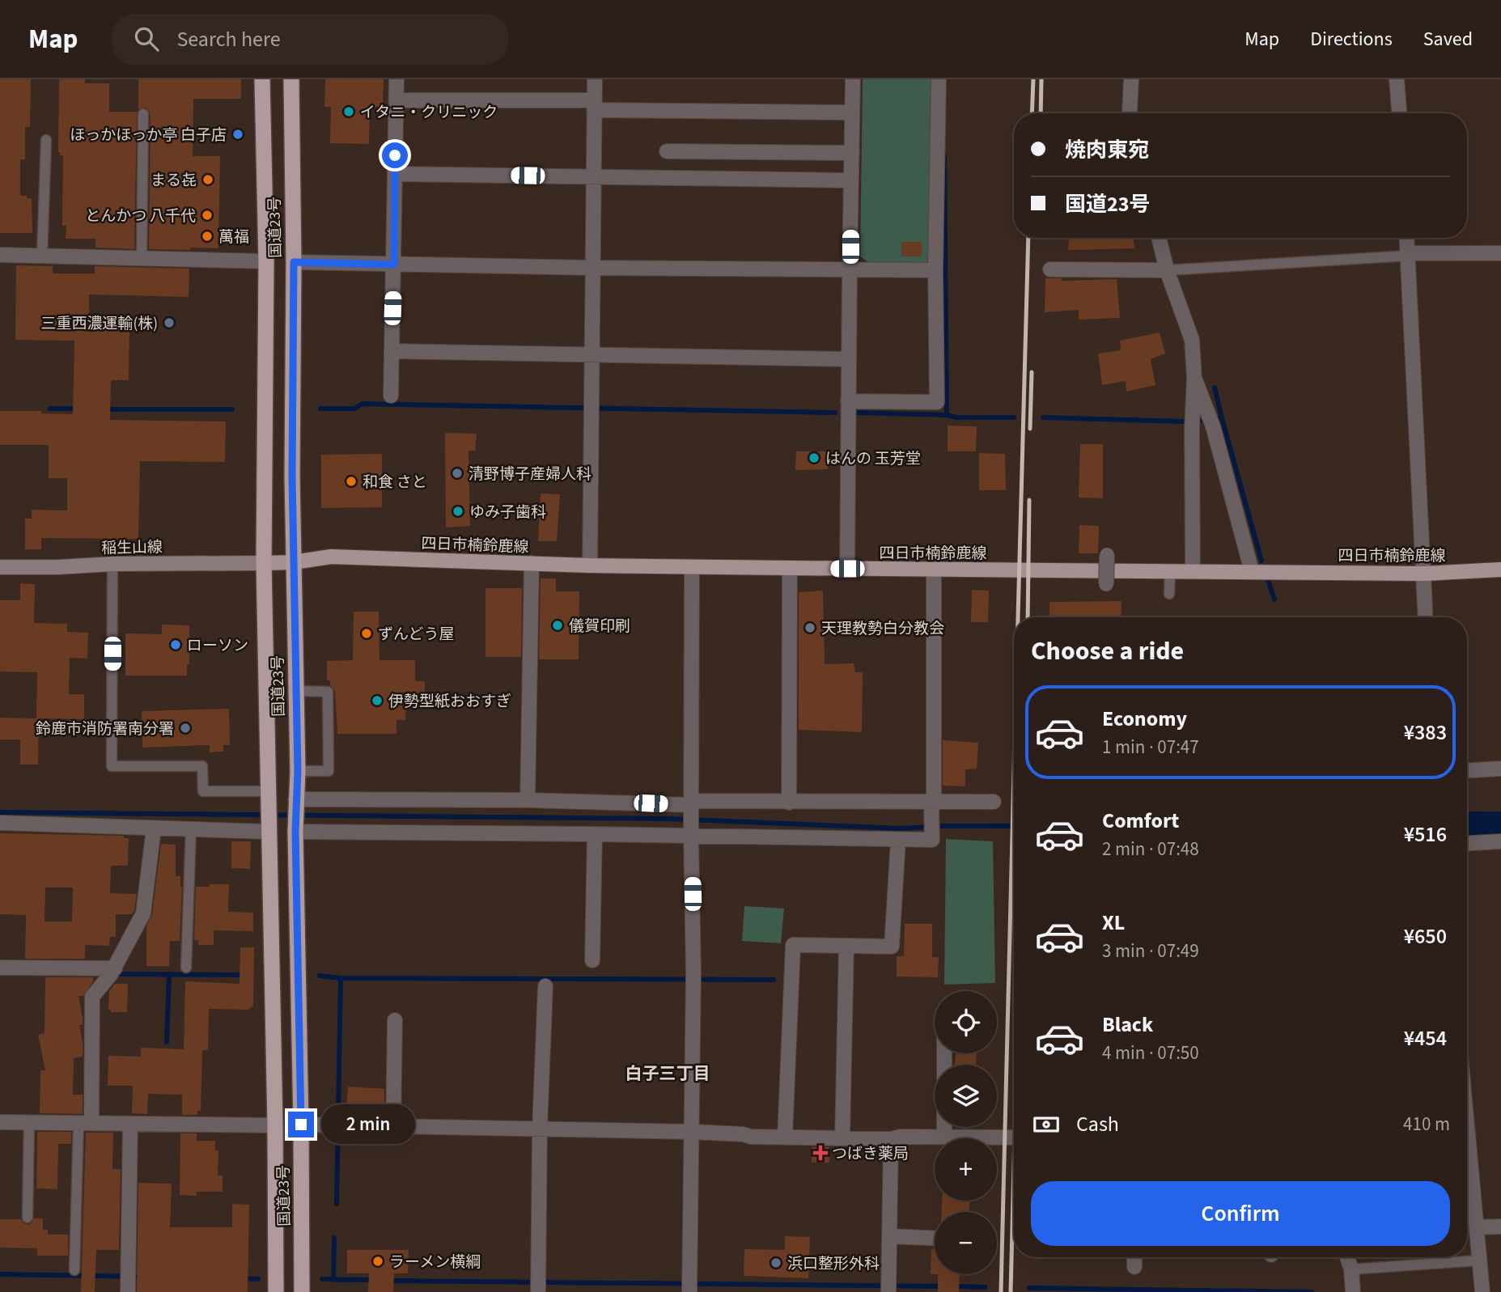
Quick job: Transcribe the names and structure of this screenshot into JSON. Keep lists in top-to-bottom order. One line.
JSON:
{"streets":{"highway":["国道23号"],"main road":["四日市楠鈴鹿線","稲生山線"]},"crossings":[["国道23号","四日市楠鈴鹿線"],["国道23号","稲生山線"],["四日市楠鈴鹿線","稲生山線"]],"districts":["白子三丁目"],"places":{"other":["イタニ・クリニック","ほっかほっか亭 白子店","まる㐂","とんかつ 八千代","萬福","三重西濃運輸(株)","はんの 玉芳堂","清野博子産婦人科","和食 さと","ゆみ子歯科","儀賀印刷","天理教勢白分教会","ずんどう屋","ローソン","伊勢型紙おおすぎ","鈴鹿市消防署南分署","ラーメン横綱","浜口整形外科"],"health":["つばき薬局"]},"page":{"header":"Map","search":"Search here","nav":["Map","Directions","Saved"],"banner":["焼肉東宛","国道23号"],"heading":"Choose a ride","list":[{"name":"Economy","note":"1 min · 07:47","value":"¥383"},{"name":"Comfort","note":"2 min · 07:48","value":"¥516"},{"name":"XL","note":"3 min · 07:49","value":"¥650"},{"name":"Black","note":"4 min · 07:50","value":"¥454"}],"map_buttons":["+","−"],"pay":["Cash","410 m"],"bubble":"2 min","buttons":"Confirm"}}
